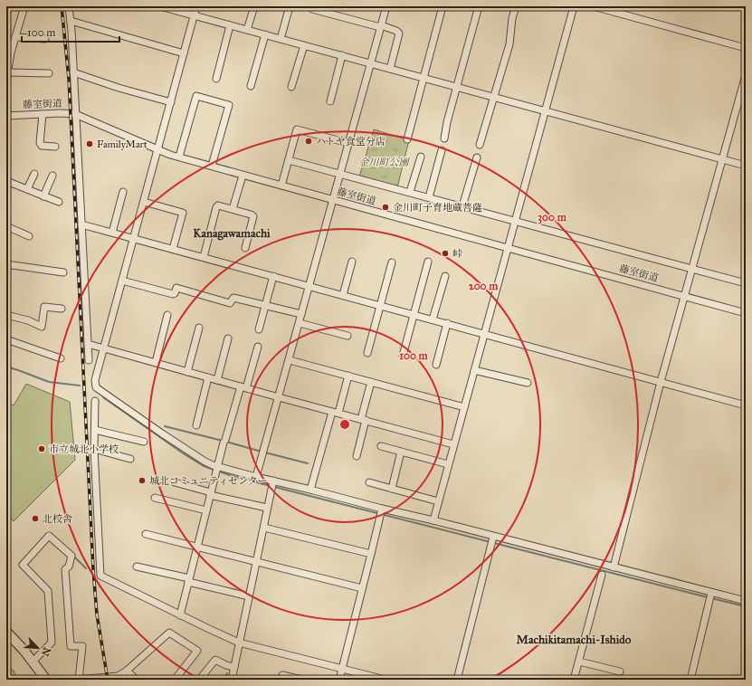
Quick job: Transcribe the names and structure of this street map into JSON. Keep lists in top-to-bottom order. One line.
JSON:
{"streets":{"street":["藤室街道"]},"districts":["Kanagawamachi","Machikitamachi-Ishido"],"parks":["金川町公園"],"places":["ハトヤ食堂分店","FamilyMart","金川町子育地蔵菩薩","峠","市立城北小学校","城北コミュニティセンター","北校舎"],"scale_bar":"100 m","north":"bottom right","rings":["300 m","200 m","100 m"]}
